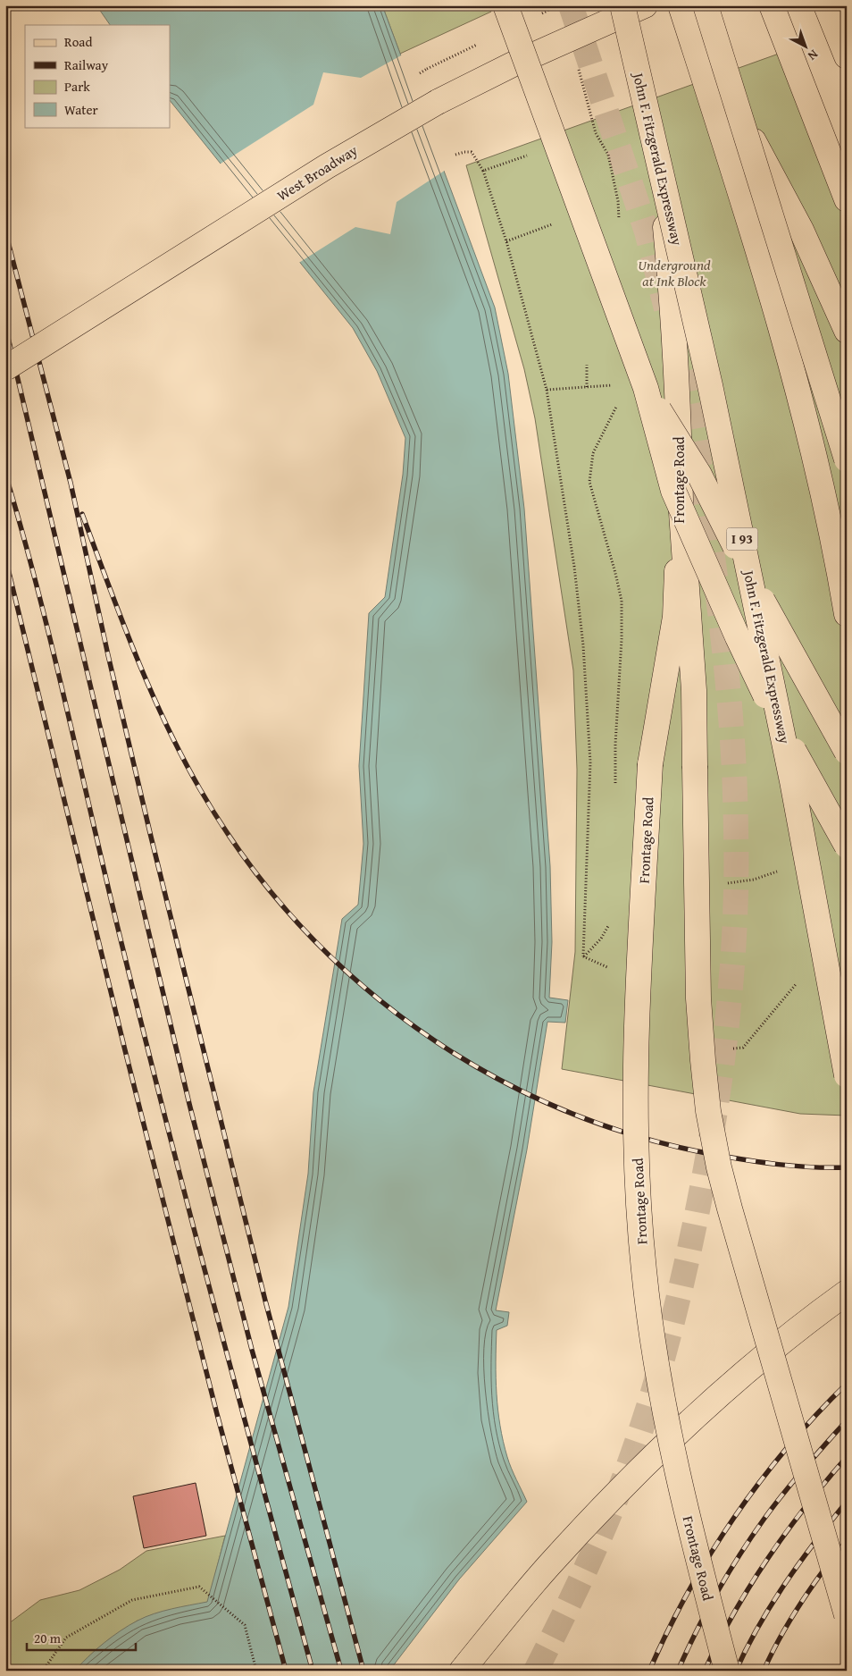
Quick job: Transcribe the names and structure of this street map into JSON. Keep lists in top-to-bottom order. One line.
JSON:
{"streets":{"main road":["John F. Fitzgerald Expressway","West Broadway","Frontage Road","I 93"]},"crossings":[["John F. Fitzgerald Expressway","West Broadway"],["John F. Fitzgerald Expressway","Frontage Road"],["West Broadway","Frontage Road"]],"parks":["Underground at Ink Block"],"legend":["Road","Railway","Park","Water"],"scale_bar":"20 m","north":"bottom right"}
